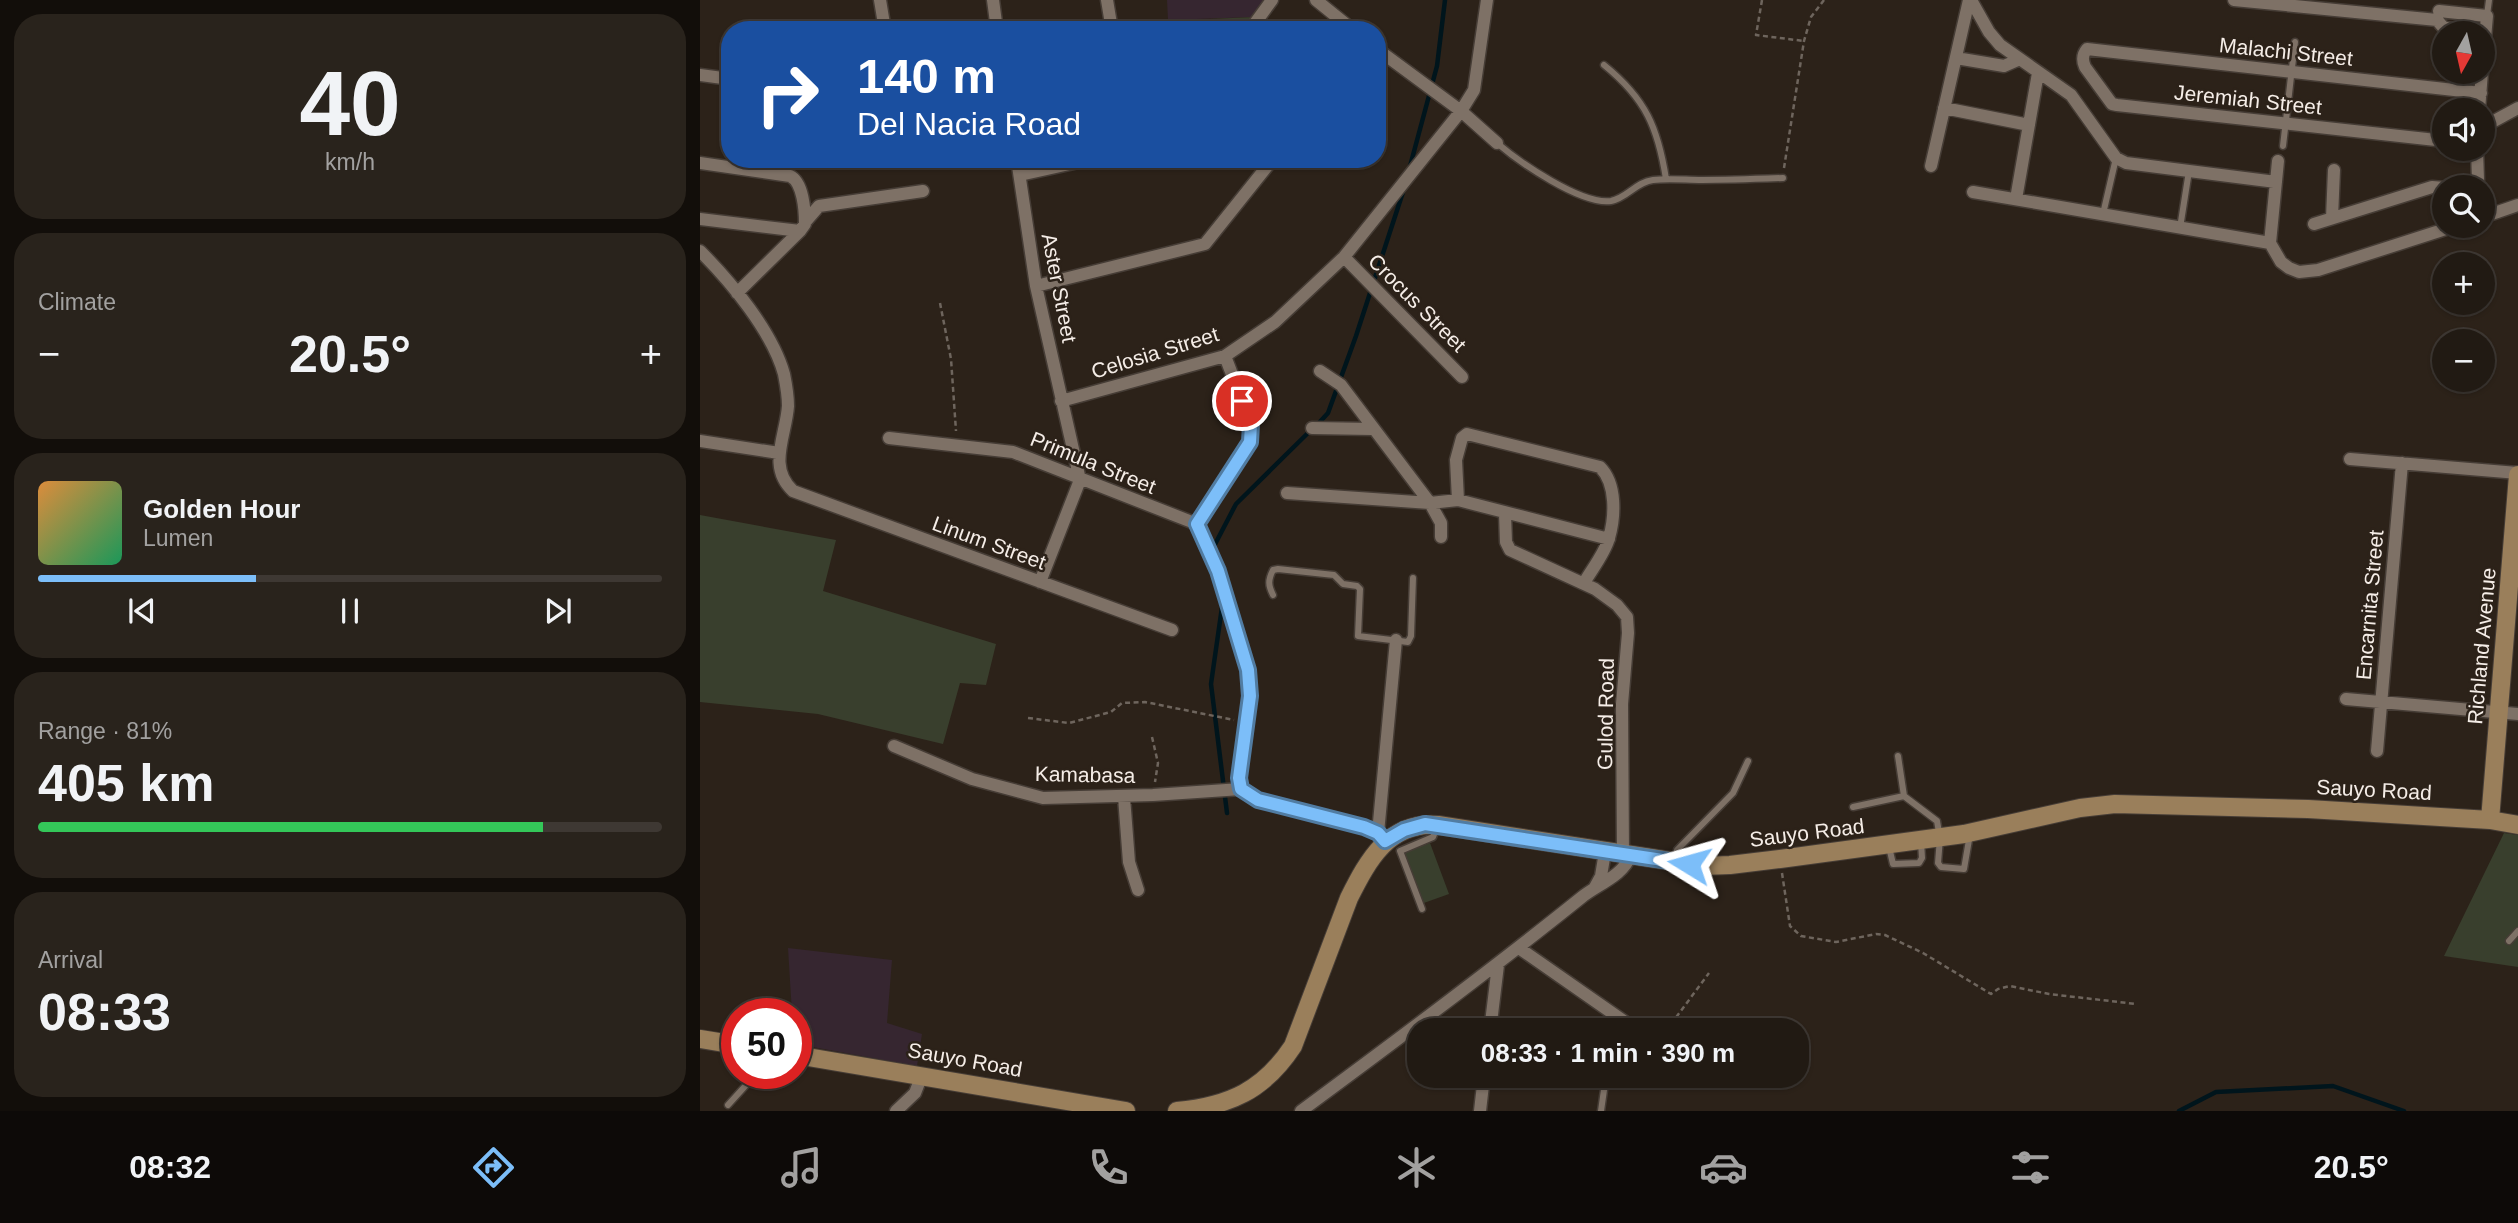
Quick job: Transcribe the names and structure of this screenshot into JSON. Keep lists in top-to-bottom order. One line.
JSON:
{"streets":{"main road":["Richland Avenue","Sauyo Road"],"street":["Malachi Street","Jeremiah Street","Aster Street","Crocus Street","Celosia Street","Primula Street","Linum Street","Encarnita Street","Gulod Road","Kamabasa"]},"crossings":[["Malachi Street","Jeremiah Street"],["Aster Street","Celosia Street"],["Aster Street","Primula Street"],["Crocus Street","Celosia Street"],["Richland Avenue","Sauyo Road"],["Gulod Road","Sauyo Road"]],"north":"bottom","page":{"tile":[["40","km/h"],"Climate",["Range · 81%","405 km"],["Arrival","08:33"]],"map_buttons":["+","−"],"turn":["140 m","Del Nacia Road"],"heat":["−","20.5°","+"],"song":["Golden Hour","Lumen"],"limit":"50","trip":"08:33 · 1 min · 390 m","tabs":["08:32","20.5°"]}}
